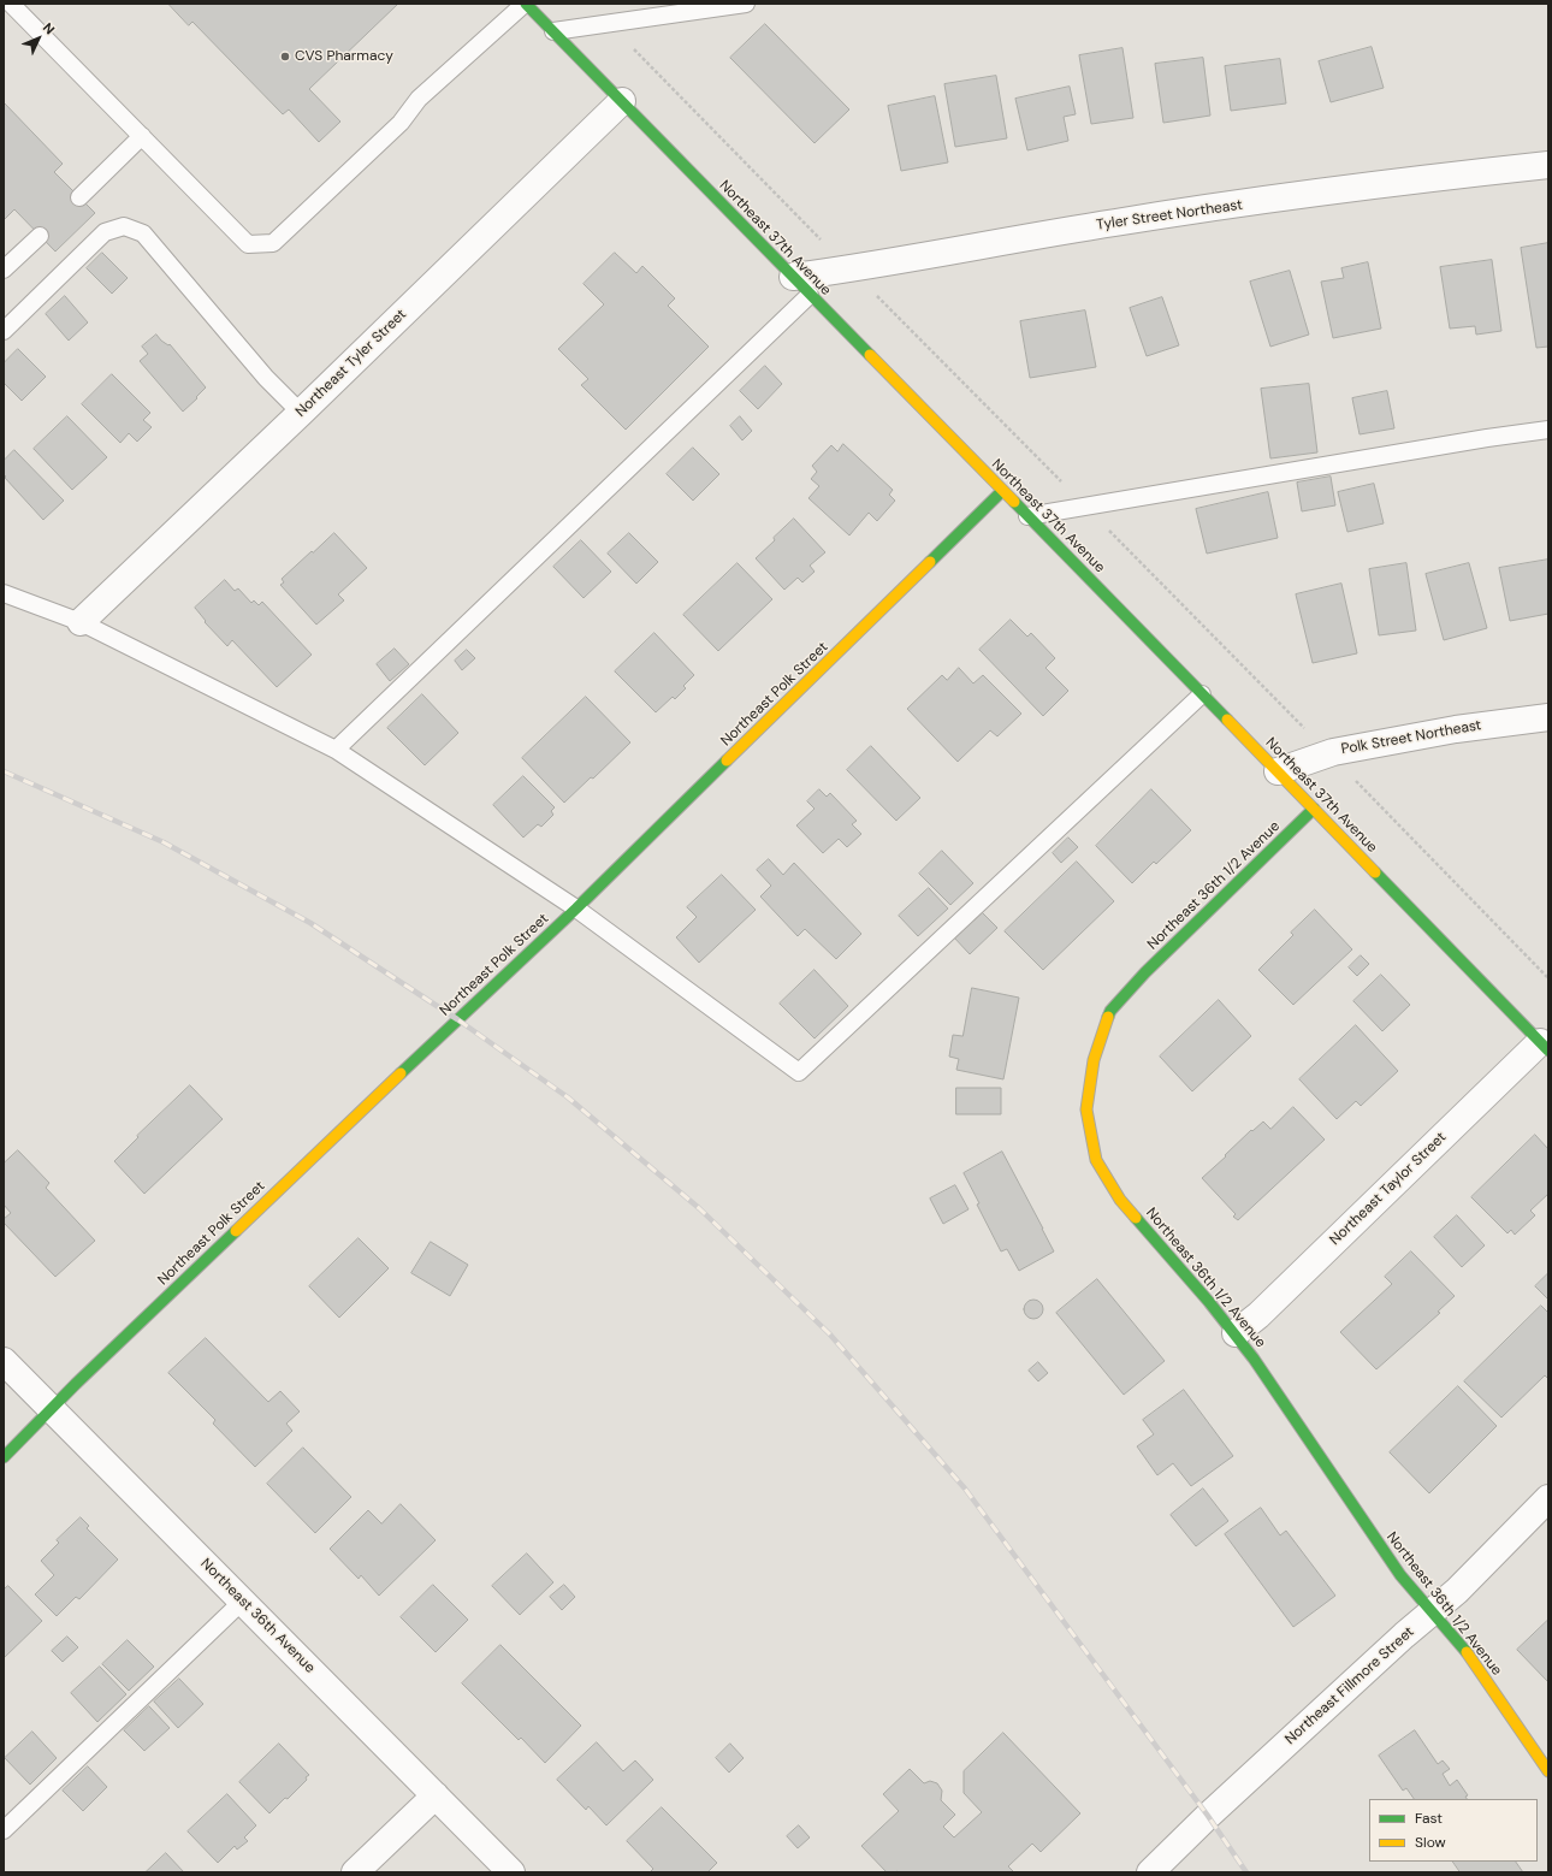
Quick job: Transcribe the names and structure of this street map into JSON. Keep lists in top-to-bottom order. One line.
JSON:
{"streets":{"street":["Tyler Street Northeast","Northeast 37th Avenue","Northeast Tyler Street","Northeast Polk Street","Polk Street Northeast","Northeast 36th 1/2 Avenue","Northeast Taylor Street","Northeast 36th Avenue","Northeast Fillmore Street"]},"crossings":[["Tyler Street Northeast","Northeast 37th Avenue"],["Northeast 37th Avenue","Northeast Tyler Street"],["Northeast 37th Avenue","Northeast Polk Street"],["Northeast 37th Avenue","Polk Street Northeast"],["Northeast 37th Avenue","Northeast 36th 1/2 Avenue"],["Northeast 37th Avenue","Northeast Taylor Street"],["Northeast Polk Street","Northeast 36th Avenue"],["Northeast 36th 1/2 Avenue","Northeast Taylor Street"],["Northeast 36th 1/2 Avenue","Northeast Fillmore Street"]],"places":["CVS Pharmacy"],"legend":["Fast","Slow"],"north":"top right"}
